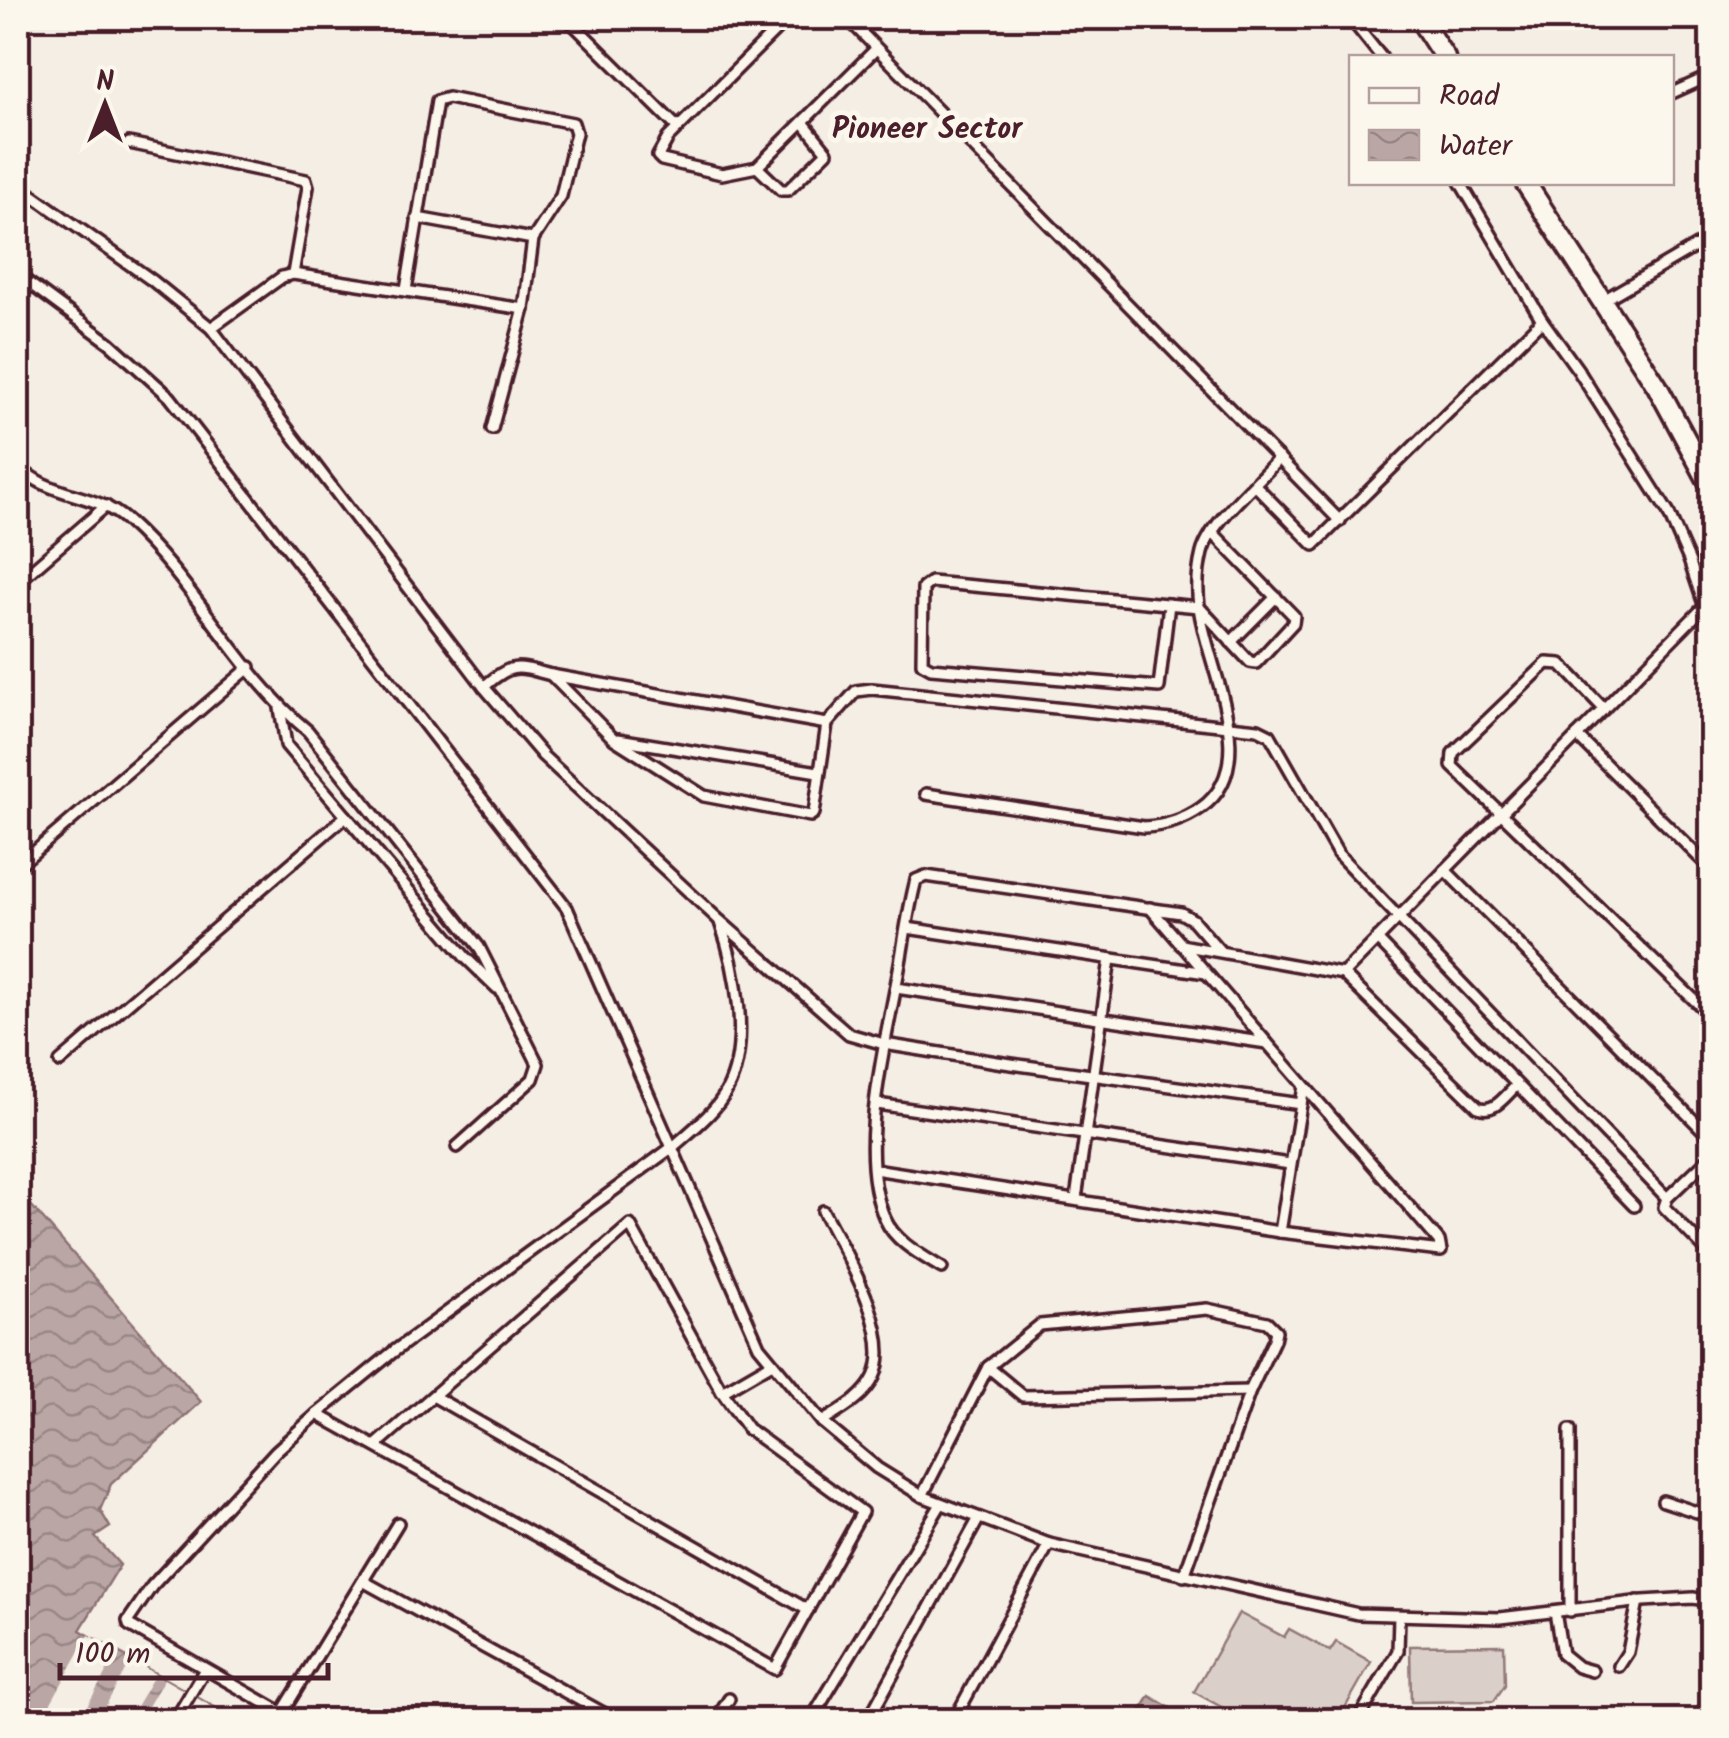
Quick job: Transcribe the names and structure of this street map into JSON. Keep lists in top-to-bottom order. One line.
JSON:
{"districts":["Pioneer Sector"],"legend":["Road","Water"],"scale_bar":"100 m","north":"top"}
